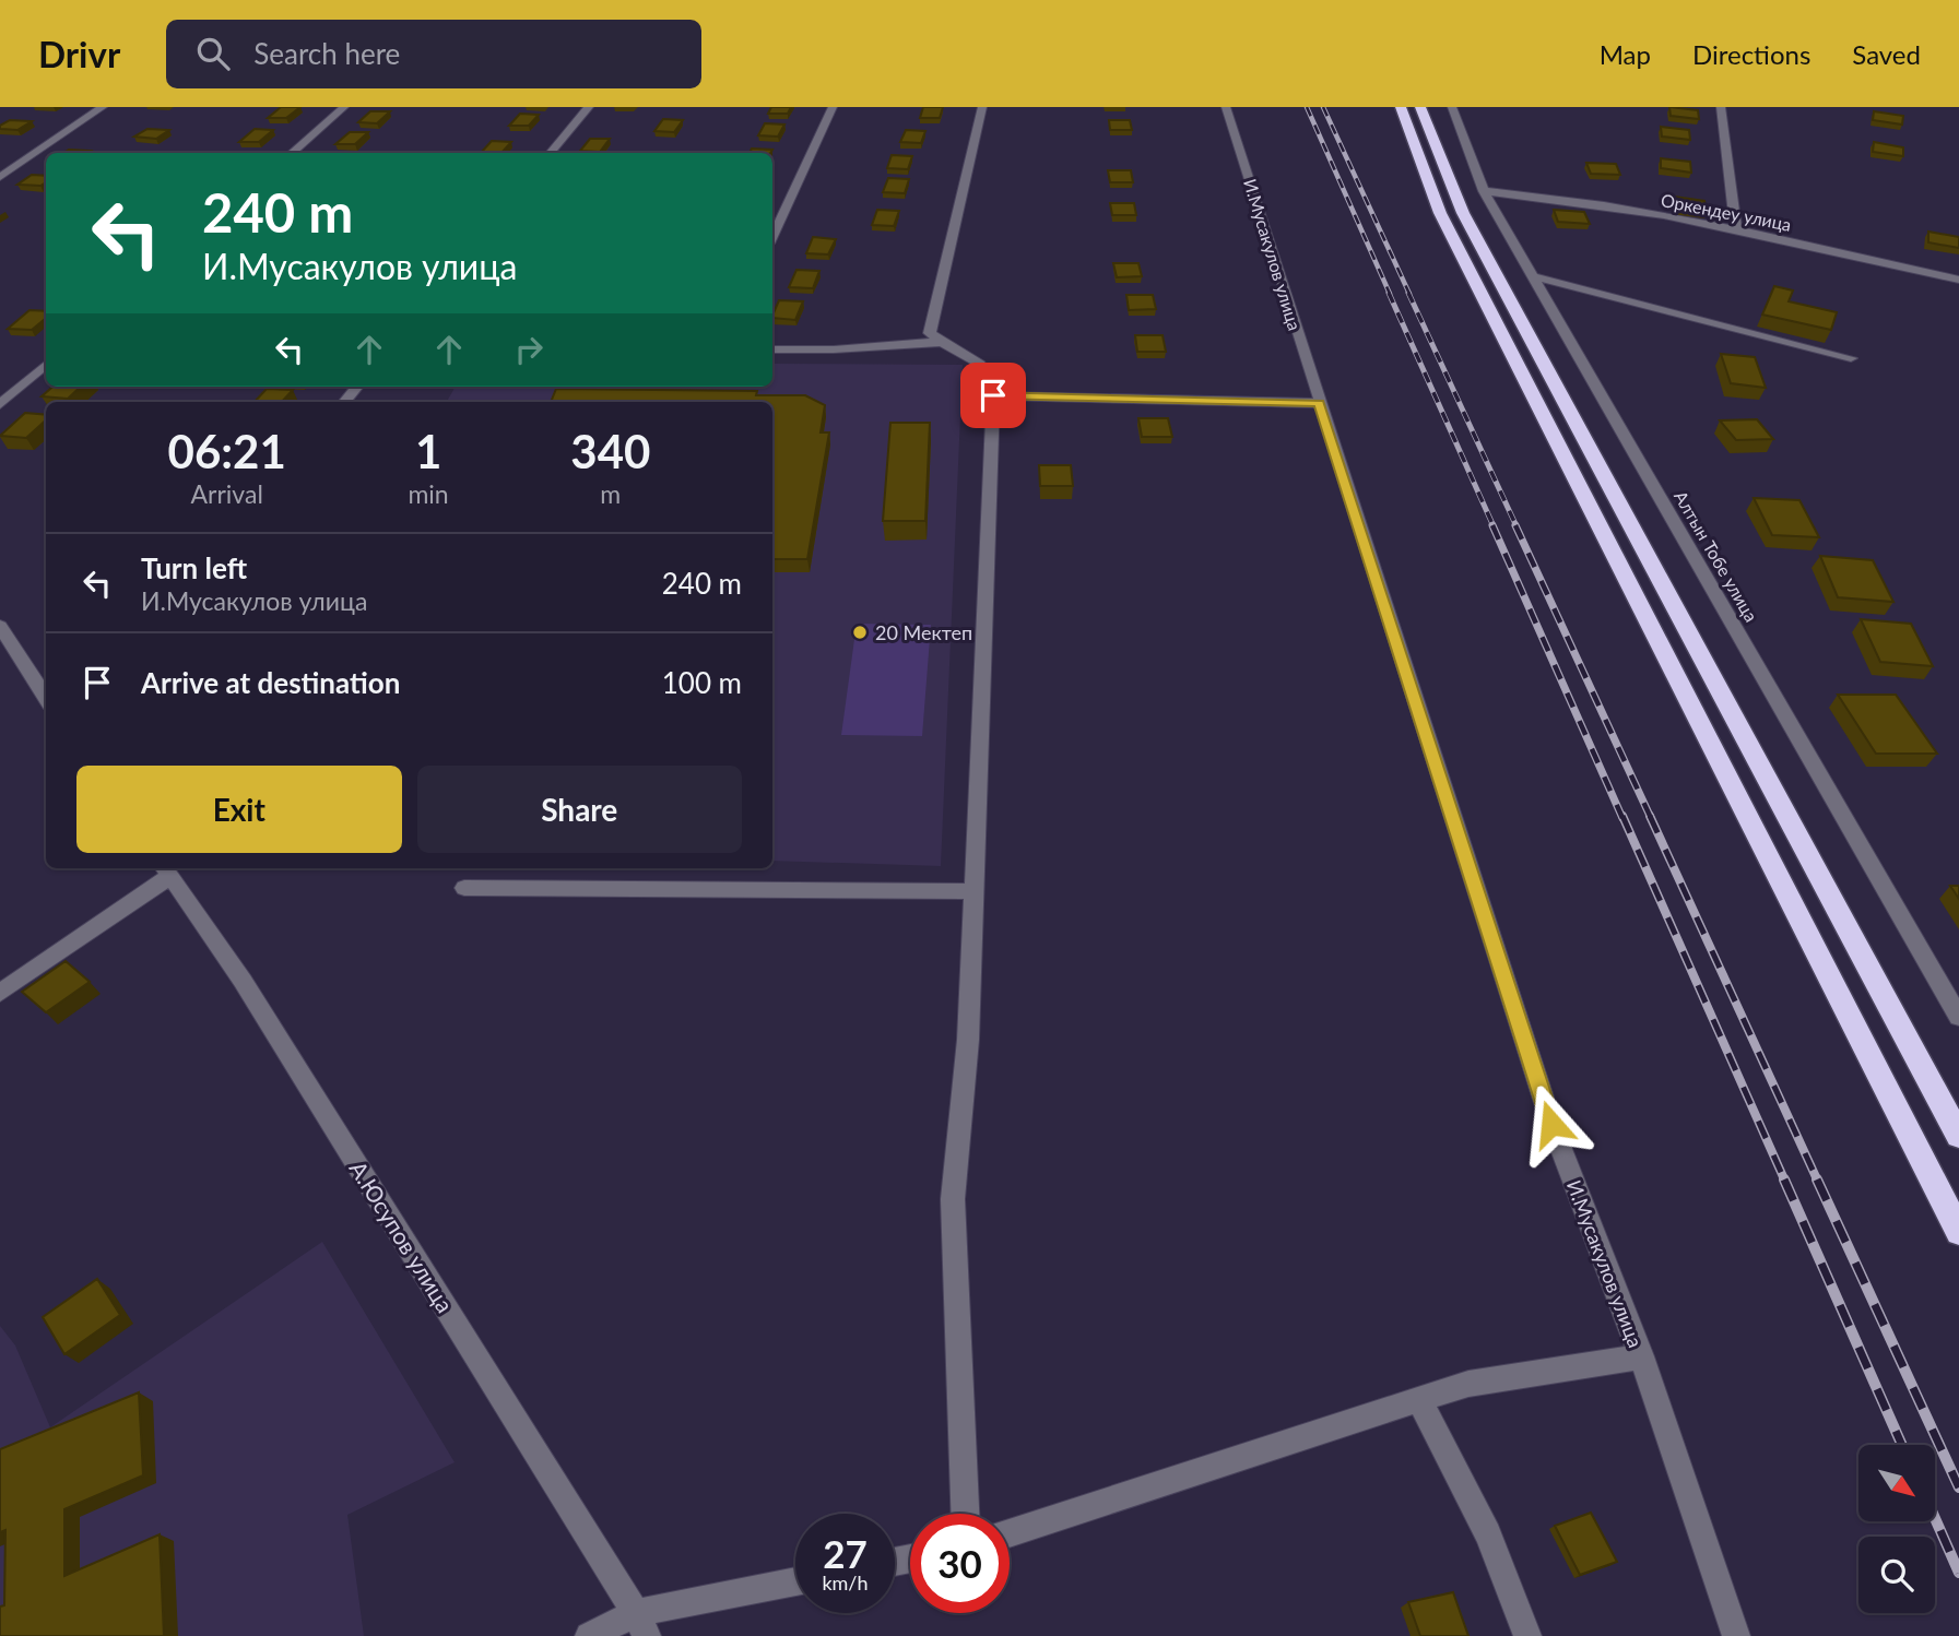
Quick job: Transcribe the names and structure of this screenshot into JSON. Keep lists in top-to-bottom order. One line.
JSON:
{"streets":{"street":["Оркендеу улица","И.Мусакулов улица","Алтын Тобе улица","А.Юсупов улица"]},"crossings":[["Оркендеу улица","Алтын Тобе улица"]],"places":["20 Мектеп"],"north":"bottom right","page":{"header":"Drivr","search":"Search here","nav":["Map","Directions","Saved"],"turn":["240 m","И.Мусакулов улица"],"eta":["06:21","Arrival","1","min","340","m"],"list":[{"name":"Turn left","note":"И.Мусакулов улица","value":"240 m"},{"name":"Arrive at destination","value":"100 m"}],"buttons":["Exit","Share"],"speed":"27 km/h","limit":"30"}}
